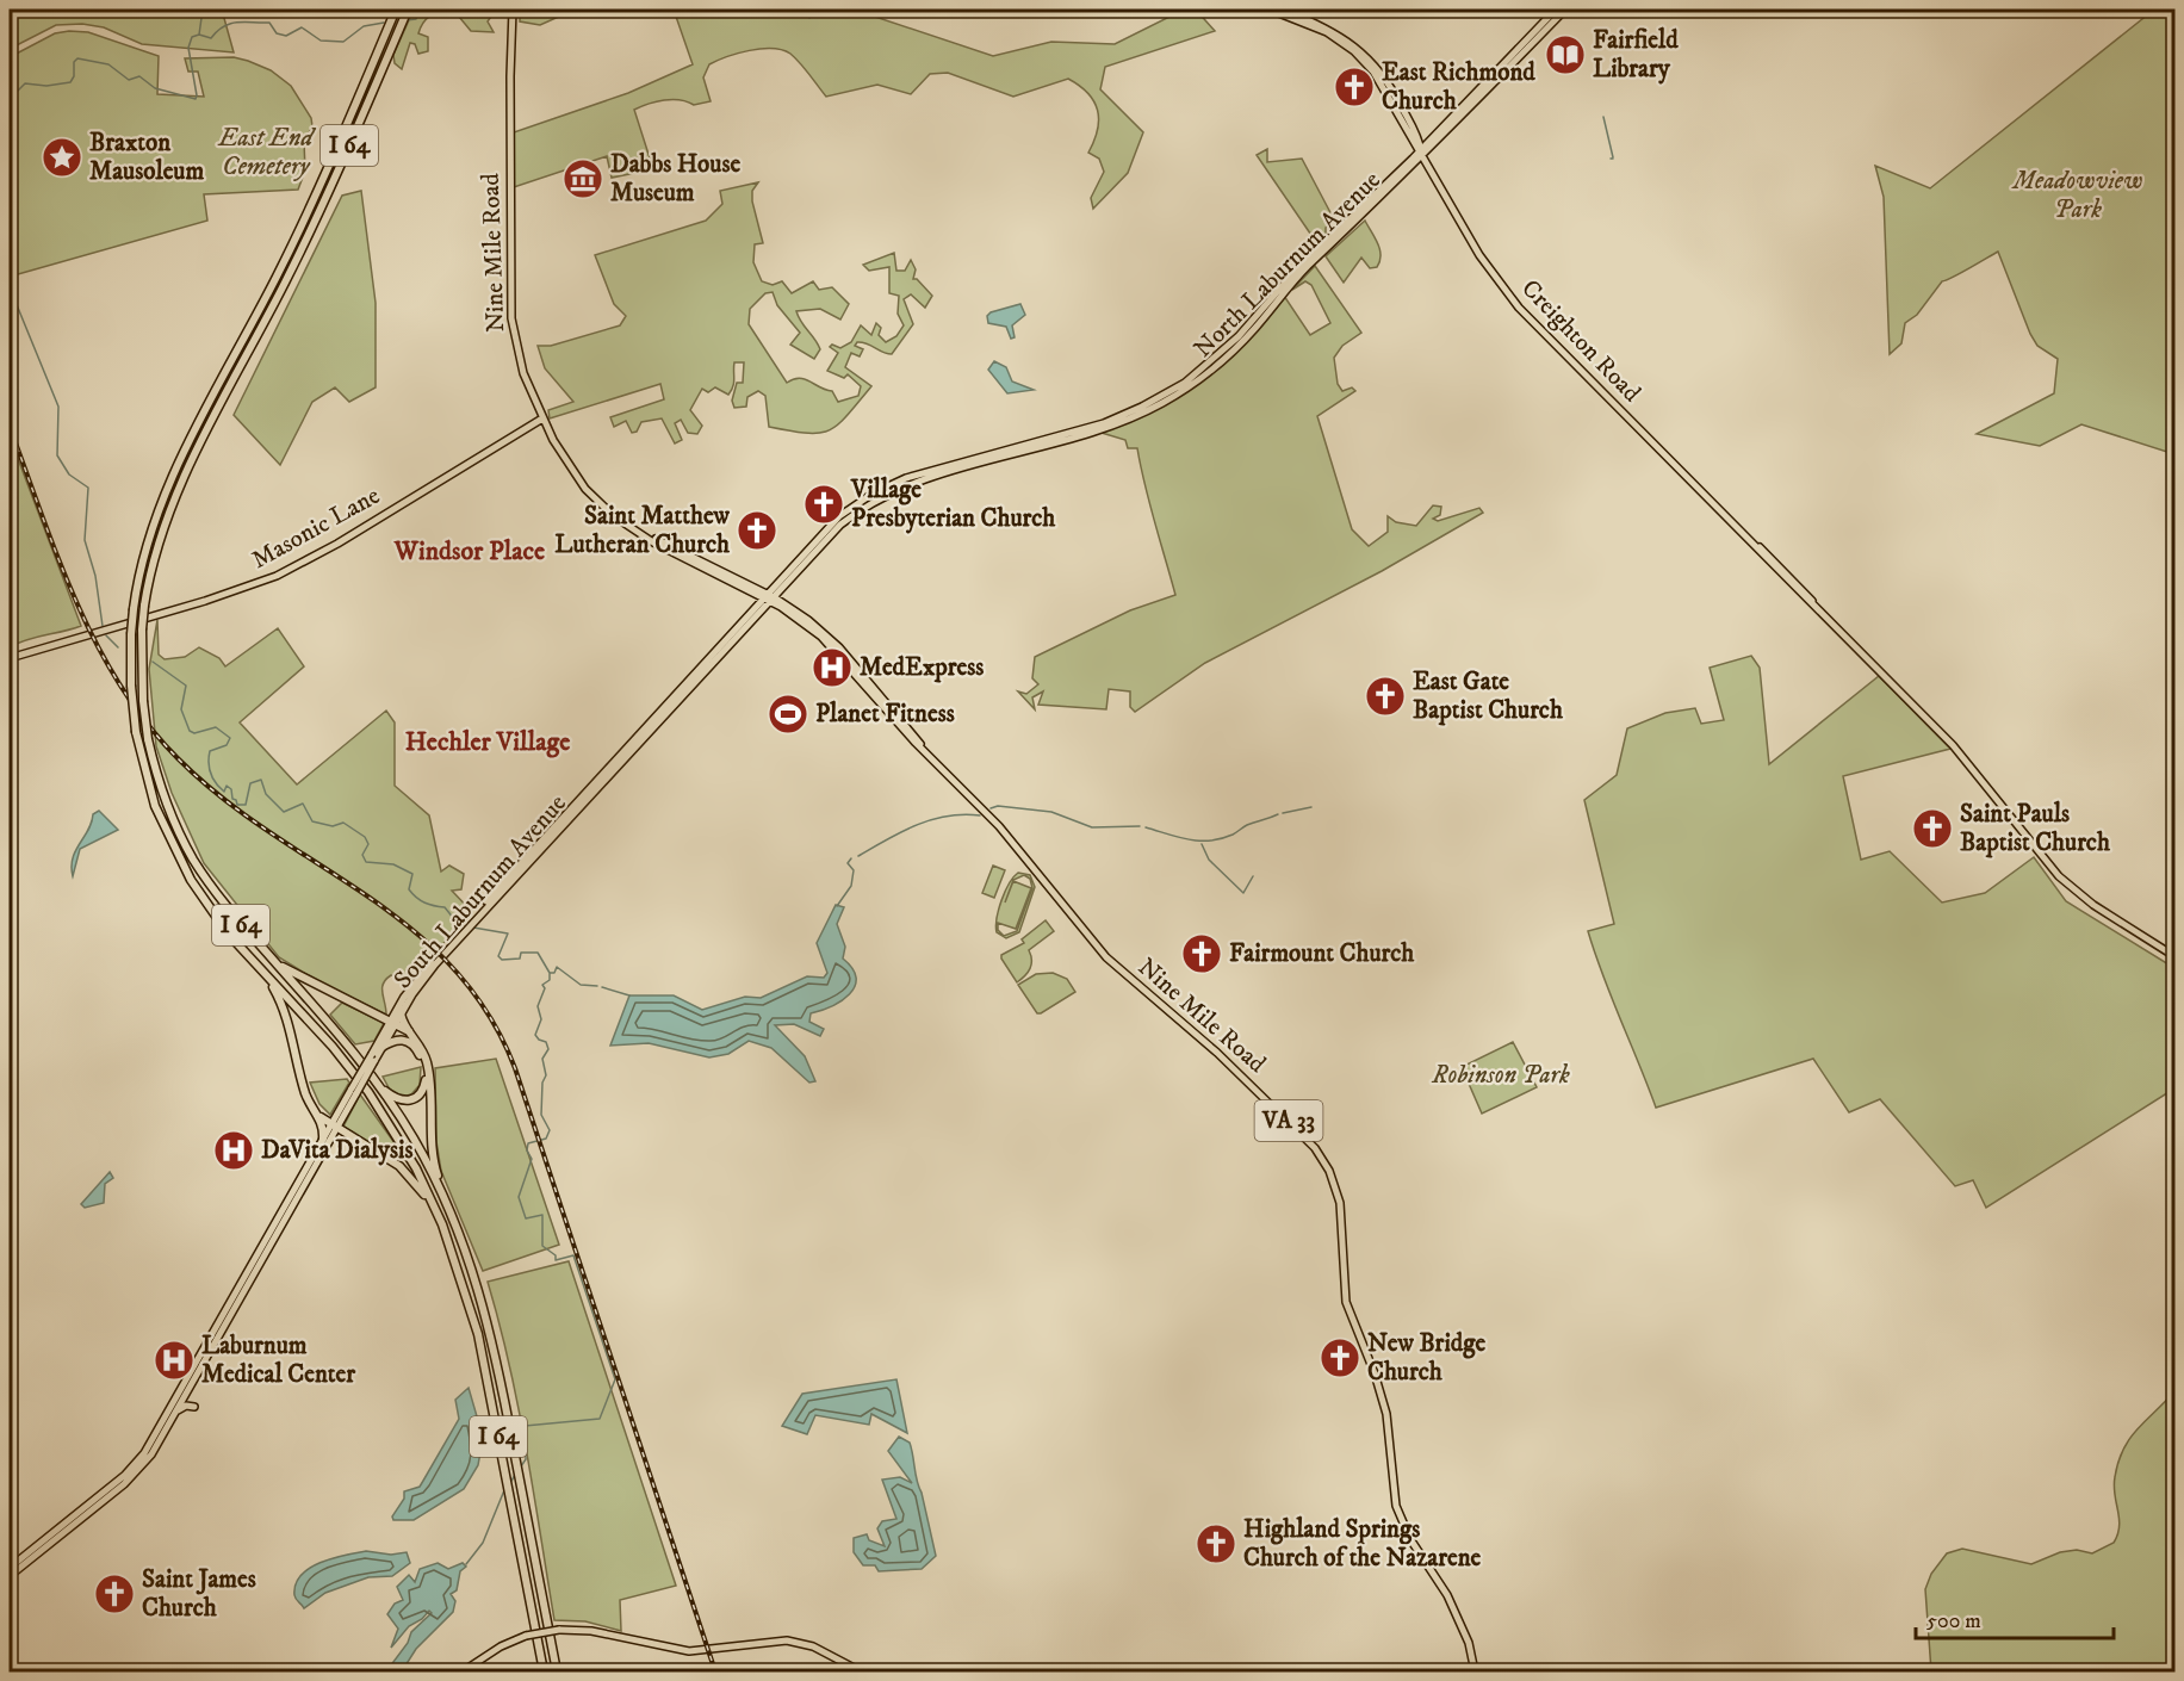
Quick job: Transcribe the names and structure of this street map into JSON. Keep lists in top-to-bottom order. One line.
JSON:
{"streets":{"highway":["I 64"],"main road":["Nine Mile Road","North Laburnum Avenue","Creighton Road","Masonic Lane","South Laburnum Avenue","VA 33"]},"crossings":[["Nine Mile Road","North Laburnum Avenue"],["Nine Mile Road","Masonic Lane"],["Nine Mile Road","South Laburnum Avenue"],["North Laburnum Avenue","Creighton Road"],["North Laburnum Avenue","South Laburnum Avenue"]],"districts":["Windsor Place","Hechler Village"],"parks":["East End Cemetery","Meadowview Park","Robinson Park"],"places":{"library":["Fairfield Library"],"church":["East Richmond Church","Village Presbyterian Church","Saint Matthew Lutheran Church","East Gate Baptist Church","Saint Pauls Baptist Church","Fairmount Church","New Bridge Church","Highland Springs Church of the Nazarene","Saint James Church"],"place":["Braxton Mausoleum"],"museum":["Dabbs House Museum"],"hospital":["MedExpress","DaVita Dialysis","Laburnum Medical Center"],"sports":["Planet Fitness"]},"scale_bar":"500 m"}
